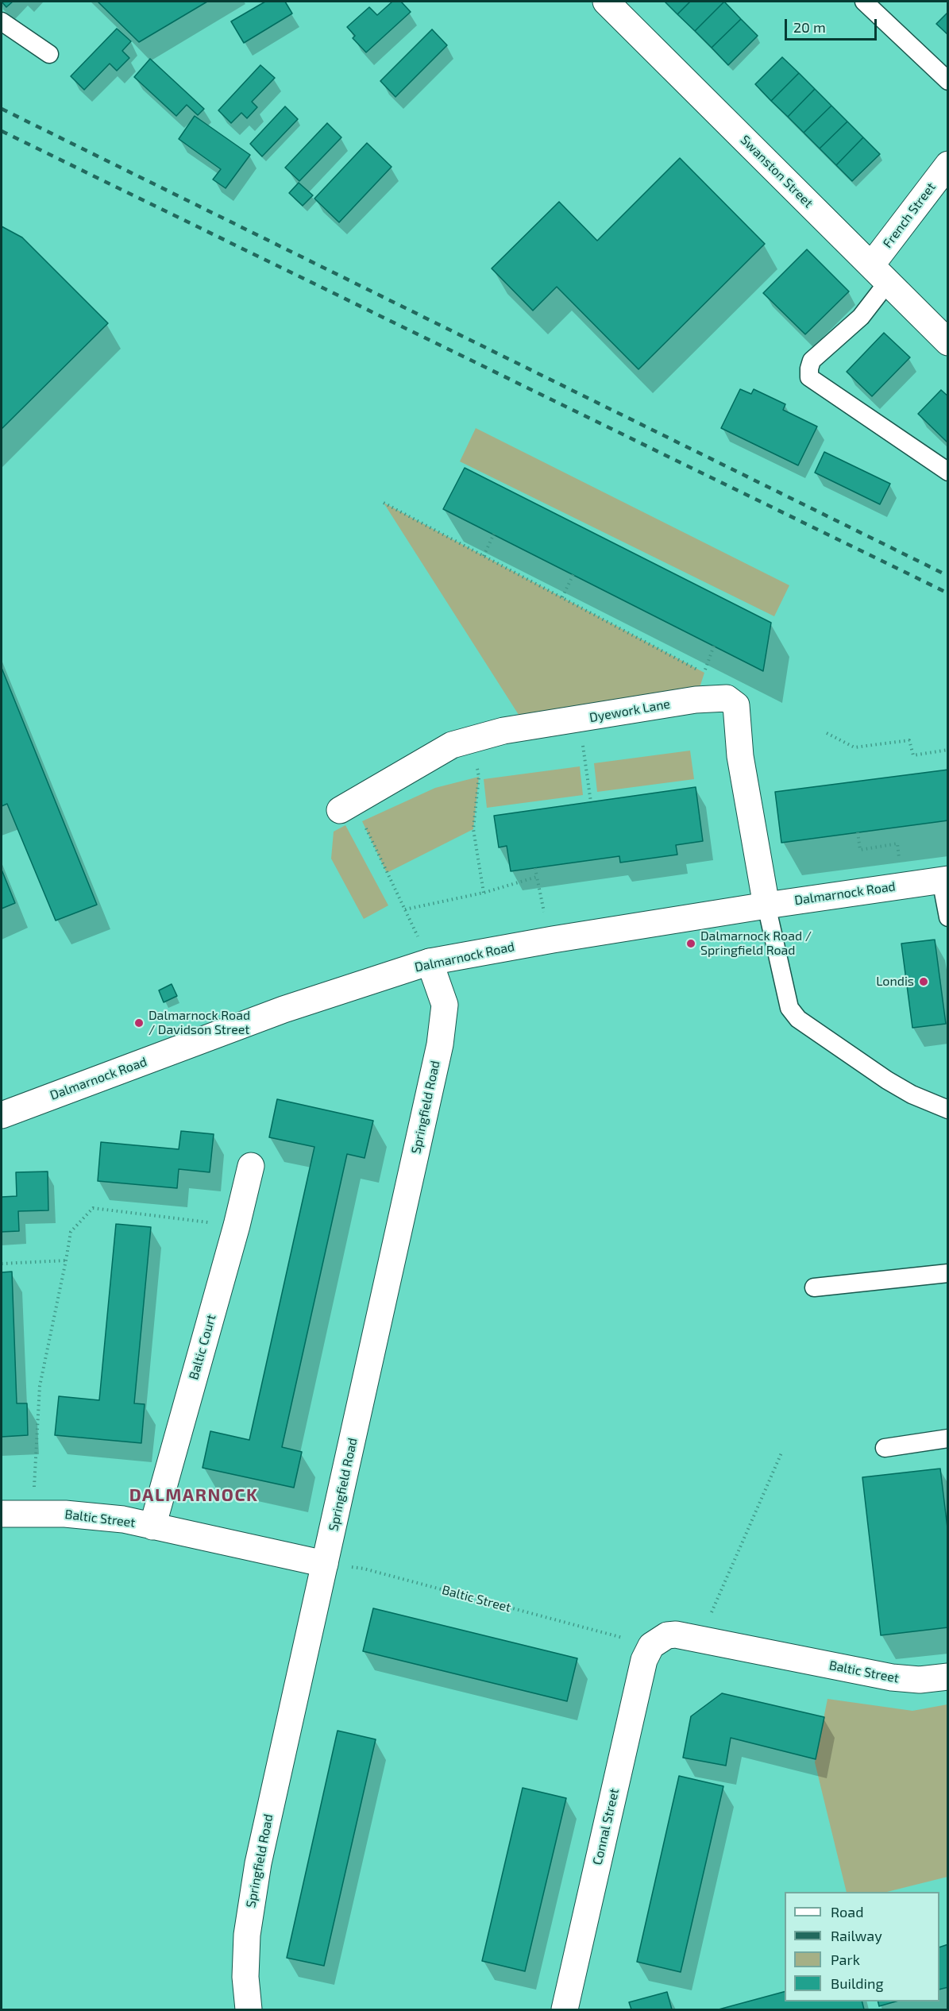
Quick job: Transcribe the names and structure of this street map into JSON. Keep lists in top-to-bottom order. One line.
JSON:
{"streets":{"street":["Swanston Street","French Street","Dyework Lane","Dalmarnock Road","Springfield Road","Baltic Court","Baltic Street","Connal Street"]},"crossings":[["Swanston Street","French Street"],["Dyework Lane","Dalmarnock Road"],["Dalmarnock Road","Springfield Road"],["Springfield Road","Baltic Street"],["Baltic Court","Baltic Street"],["Baltic Street","Connal Street"]],"districts":["DALMARNOCK"],"places":["Dalmarnock Road / Springfield Road","Londis","Dalmarnock Road / Davidson Street"],"legend":["Road","Railway","Park","Building"],"scale_bar":"20 m"}
